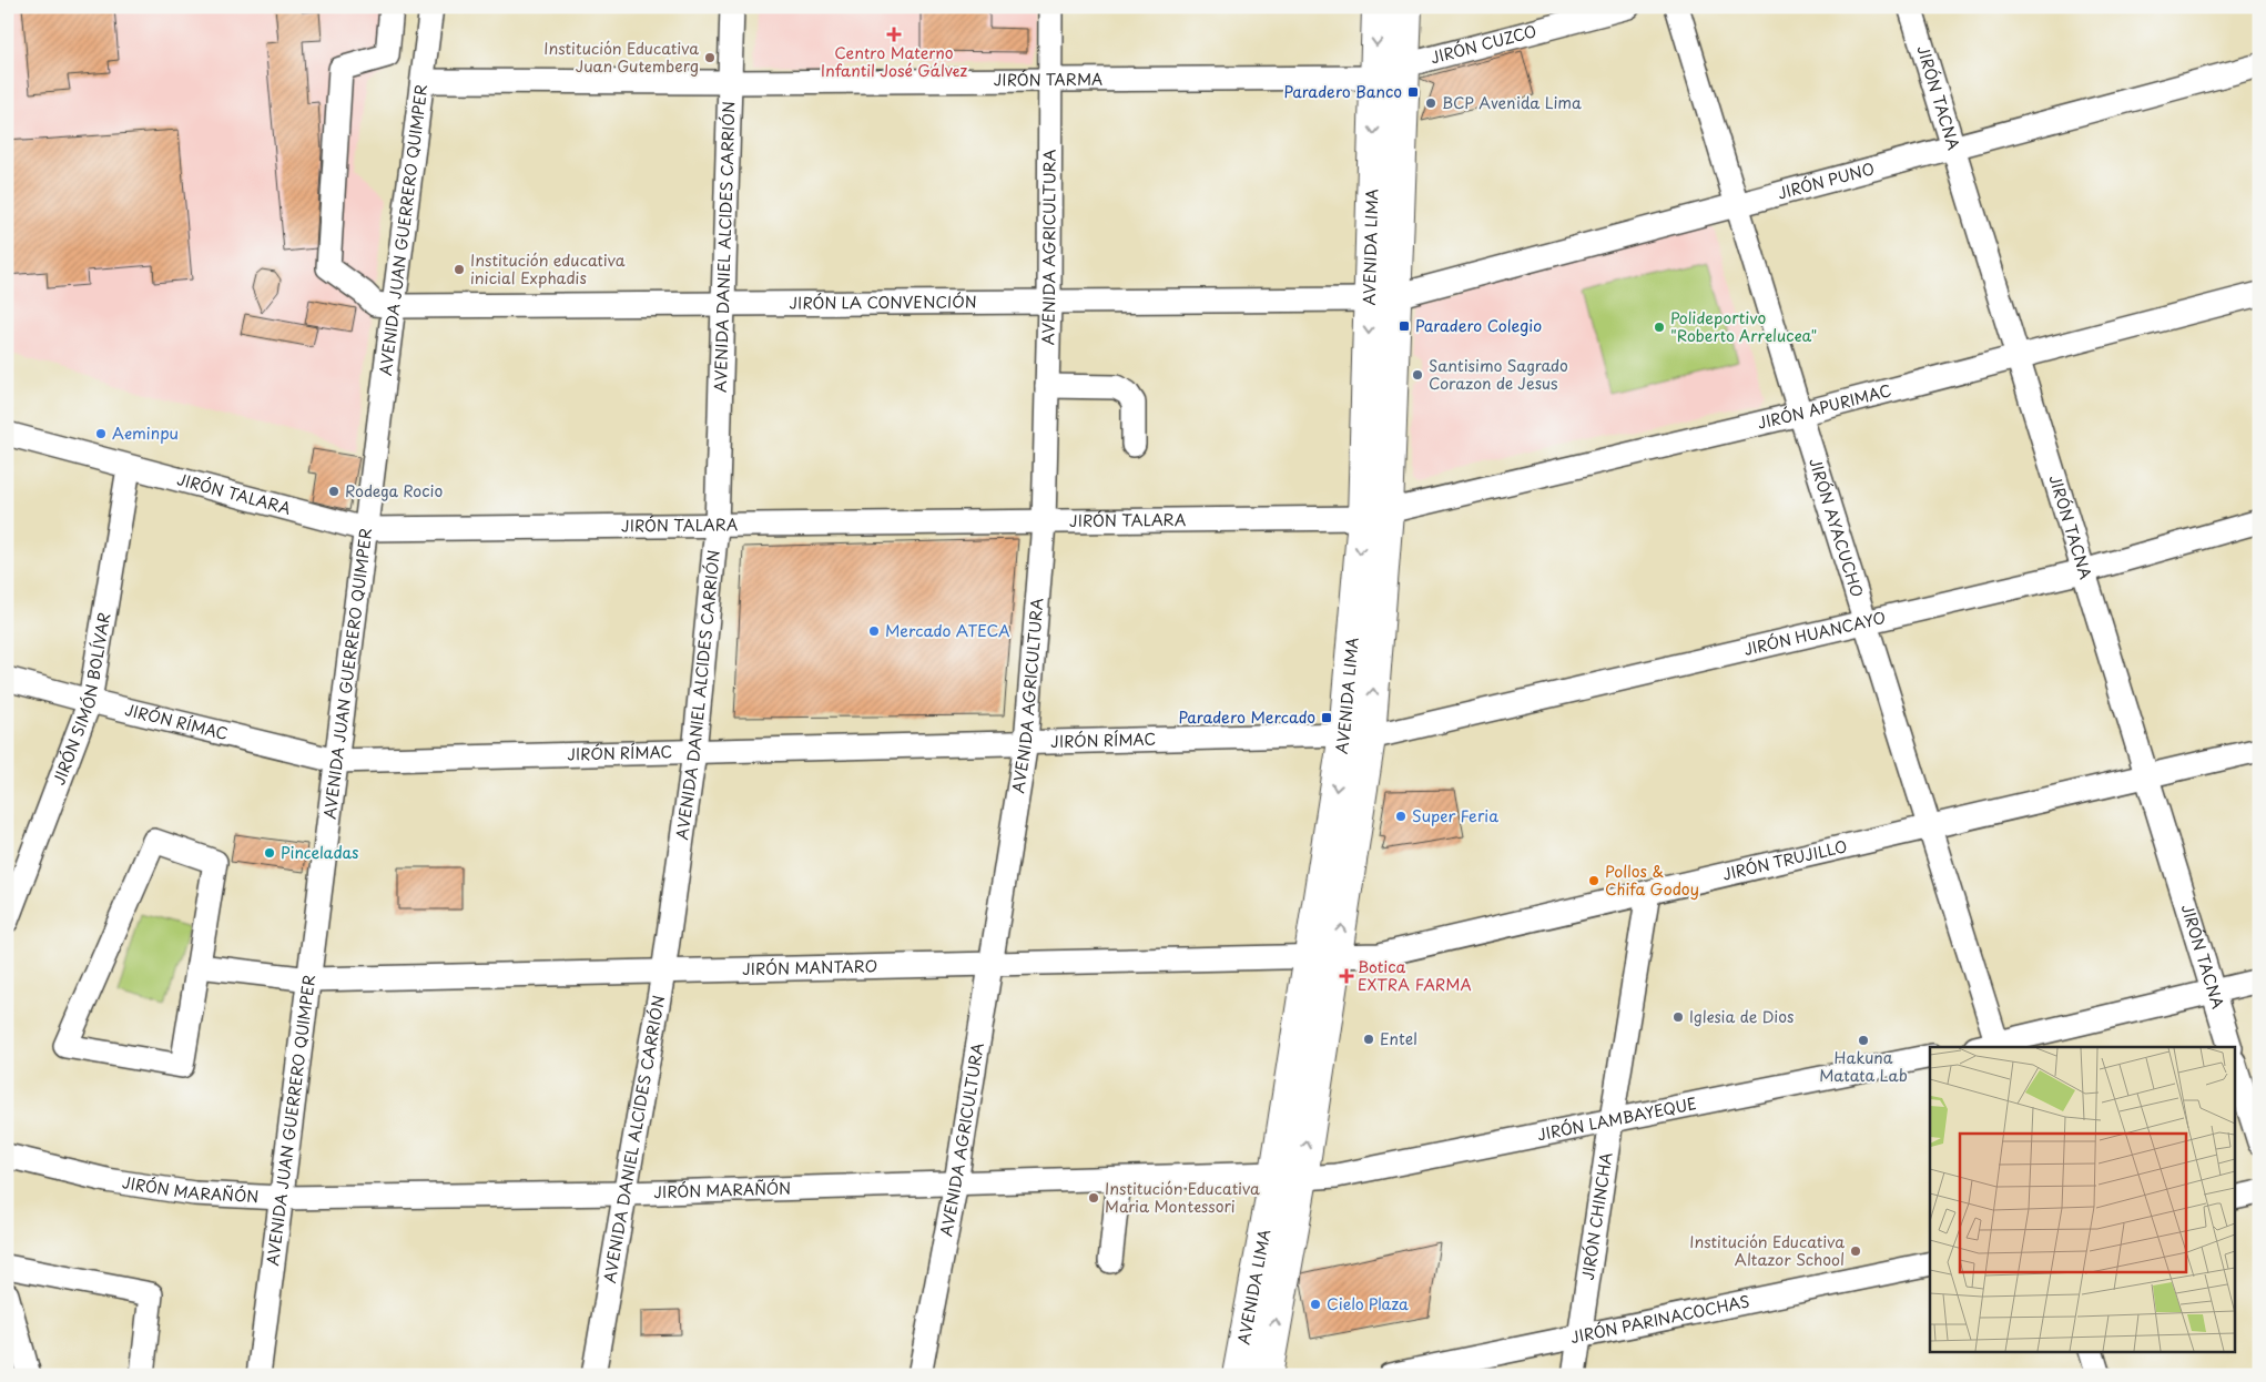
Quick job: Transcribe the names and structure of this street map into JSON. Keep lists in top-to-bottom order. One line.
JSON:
{"streets":{"main road":["AVENIDA LIMA"],"street":["JIRÓN CUZCO","JIRÓN TARMA","JIRÓN TACNA","JIRÓN PUNO","AVENIDA JUAN GUERRERO QUIMPER","AVENIDA DANIEL ALCIDES CARRIÓN","AVENIDA AGRICULTURA","JIRÓN LA CONVENCIÓN","JIRÓN APURIMAC","JIRÓN TALARA","JIRÓN AYACUCHO","JIRÓN HUANCAYO","JIRÓN SIMÓN BOLÍVAR","JIRÓN RÍMAC","JIRÓN TRUJILLO","JIRÓN MANTARO","JIRÓN LAMBAYEQUE","JIRÓN MARAÑÓN","JIRÓN CHINCHA","JIRÓN PARINACOCHAS"]},"crossings":[["JIRÓN CUZCO","AVENIDA LIMA"],["JIRÓN TARMA","AVENIDA JUAN GUERRERO QUIMPER"],["JIRÓN TARMA","AVENIDA DANIEL ALCIDES CARRIÓN"],["JIRÓN TARMA","AVENIDA AGRICULTURA"],["JIRÓN TARMA","AVENIDA LIMA"],["JIRÓN TACNA","JIRÓN PUNO"],["JIRÓN TACNA","JIRÓN APURIMAC"],["JIRÓN TACNA","JIRÓN HUANCAYO"],["JIRÓN TACNA","JIRÓN TRUJILLO"],["JIRÓN PUNO","AVENIDA LIMA"],["JIRÓN PUNO","JIRÓN LA CONVENCIÓN"],["JIRÓN PUNO","JIRÓN AYACUCHO"],["AVENIDA JUAN GUERRERO QUIMPER","JIRÓN LA CONVENCIÓN"],["AVENIDA JUAN GUERRERO QUIMPER","JIRÓN TALARA"],["AVENIDA JUAN GUERRERO QUIMPER","JIRÓN RÍMAC"],["AVENIDA JUAN GUERRERO QUIMPER","JIRÓN MANTARO"],["AVENIDA JUAN GUERRERO QUIMPER","JIRÓN MARAÑÓN"],["AVENIDA DANIEL ALCIDES CARRIÓN","JIRÓN LA CONVENCIÓN"],["AVENIDA DANIEL ALCIDES CARRIÓN","JIRÓN TALARA"],["AVENIDA DANIEL ALCIDES CARRIÓN","JIRÓN RÍMAC"],["AVENIDA DANIEL ALCIDES CARRIÓN","JIRÓN MANTARO"],["AVENIDA DANIEL ALCIDES CARRIÓN","JIRÓN MARAÑÓN"],["AVENIDA AGRICULTURA","JIRÓN LA CONVENCIÓN"],["AVENIDA AGRICULTURA","JIRÓN TALARA"],["AVENIDA AGRICULTURA","JIRÓN RÍMAC"],["AVENIDA AGRICULTURA","JIRÓN MANTARO"],["AVENIDA AGRICULTURA","JIRÓN MARAÑÓN"],["AVENIDA LIMA","JIRÓN LA CONVENCIÓN"],["AVENIDA LIMA","JIRÓN APURIMAC"],["AVENIDA LIMA","JIRÓN TALARA"],["AVENIDA LIMA","JIRÓN HUANCAYO"],["AVENIDA LIMA","JIRÓN RÍMAC"],["AVENIDA LIMA","JIRÓN TRUJILLO"],["AVENIDA LIMA","JIRÓN MANTARO"],["AVENIDA LIMA","JIRÓN LAMBAYEQUE"],["AVENIDA LIMA","JIRÓN MARAÑÓN"],["JIRÓN APURIMAC","JIRÓN TALARA"],["JIRÓN APURIMAC","JIRÓN AYACUCHO"],["JIRÓN TALARA","JIRÓN SIMÓN BOLÍVAR"],["JIRÓN AYACUCHO","JIRÓN HUANCAYO"],["JIRÓN AYACUCHO","JIRÓN TRUJILLO"],["JIRÓN HUANCAYO","JIRÓN RÍMAC"],["JIRÓN SIMÓN BOLÍVAR","JIRÓN RÍMAC"],["JIRÓN TRUJILLO","JIRÓN MANTARO"],["JIRÓN TRUJILLO","JIRÓN CHINCHA"],["JIRÓN LAMBAYEQUE","JIRÓN MARAÑÓN"],["JIRÓN LAMBAYEQUE","JIRÓN CHINCHA"],["JIRÓN CHINCHA","JIRÓN PARINACOCHAS"]],"places":{"health":["Centro Materno Infantil José Gálvez","Botica EXTRA FARMA"],"other":["Institución Educativa Juan Gutemberg","BCP Avenida Lima","Institución educativa inicial Exphadis","Polideportivo \"Roberto Arrelucea\"","Santisimo Sagrado Corazon de Jesus","Aeminpu","Rodega Rocio","Mercado ATECA","Super Feria","Pinceladas","Pollos & Chifa Godoy","Iglesia de Dios","Entel","Hakuna Matata Lab","Institución Educativa Maria Montessori","Institución Educativa Altazor School","Cielo Plaza"],"transit":["Paradero Banco","Paradero Colegio","Paradero Mercado"]}}
